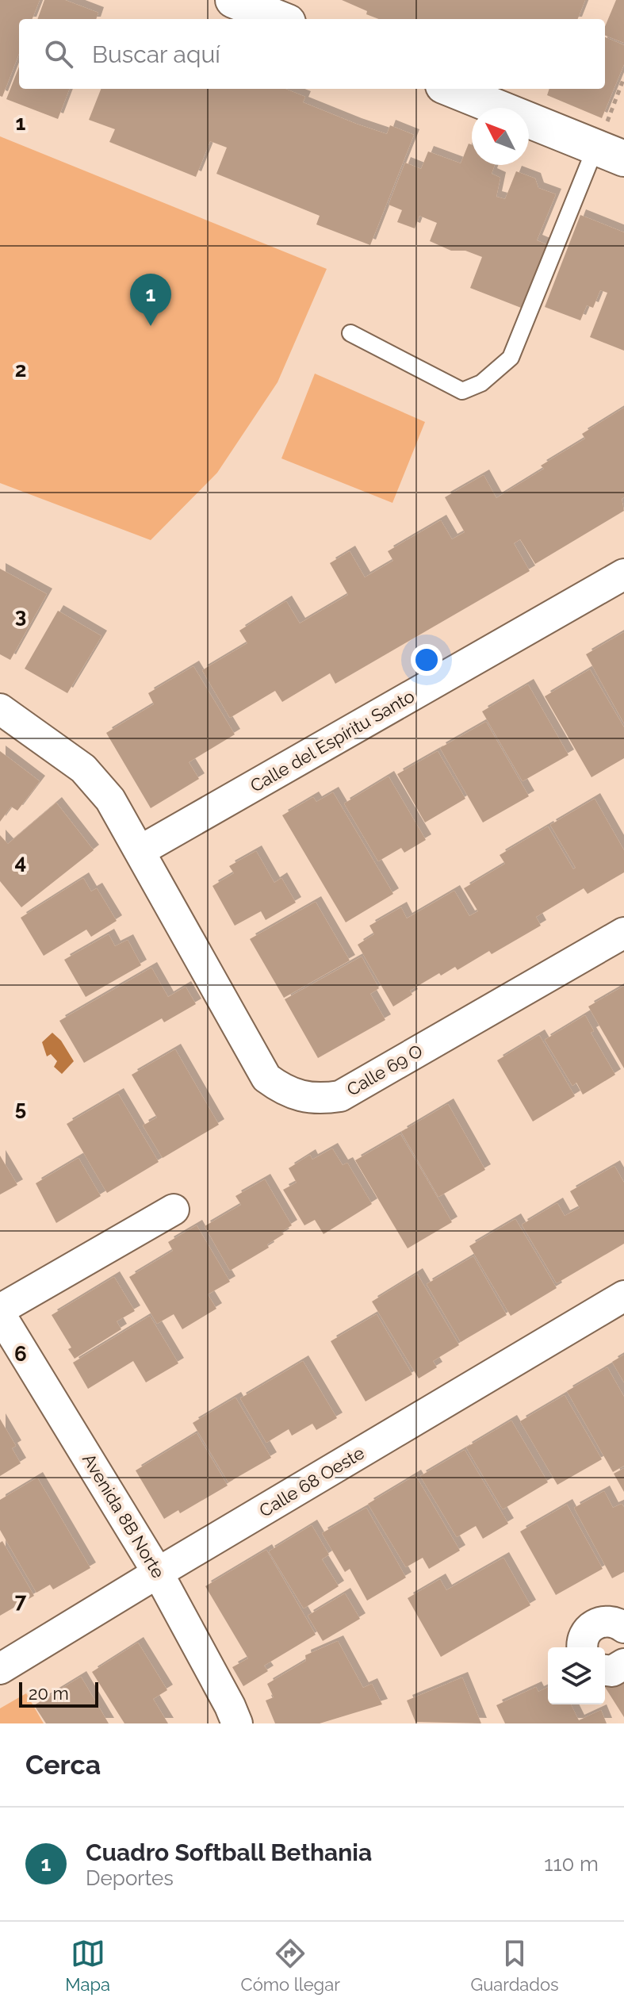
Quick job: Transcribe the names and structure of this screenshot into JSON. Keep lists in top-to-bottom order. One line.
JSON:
{"streets":{"street":["Calle del Espíritu Santo","Calle 69 O","Calle 68 Oeste","Avenida 8B Norte"]},"crossings":[["Calle del Espíritu Santo","Calle 69 O"],["Calle 68 Oeste","Avenida 8B Norte"]],"scale_bar":"20 m","north":"top left","page":{"search":"Buscar aquí","pins":"1","scale":"20 m","heading":"Cerca","list":[{"mark":"1","name":"Cuadro Softball Bethania","note":"Deportes","value":"110 m"}],"nav":["Mapa","Cómo llegar","Guardados"]},"grid":{"rows":["1","2","3","4","5","6","7"]}}
